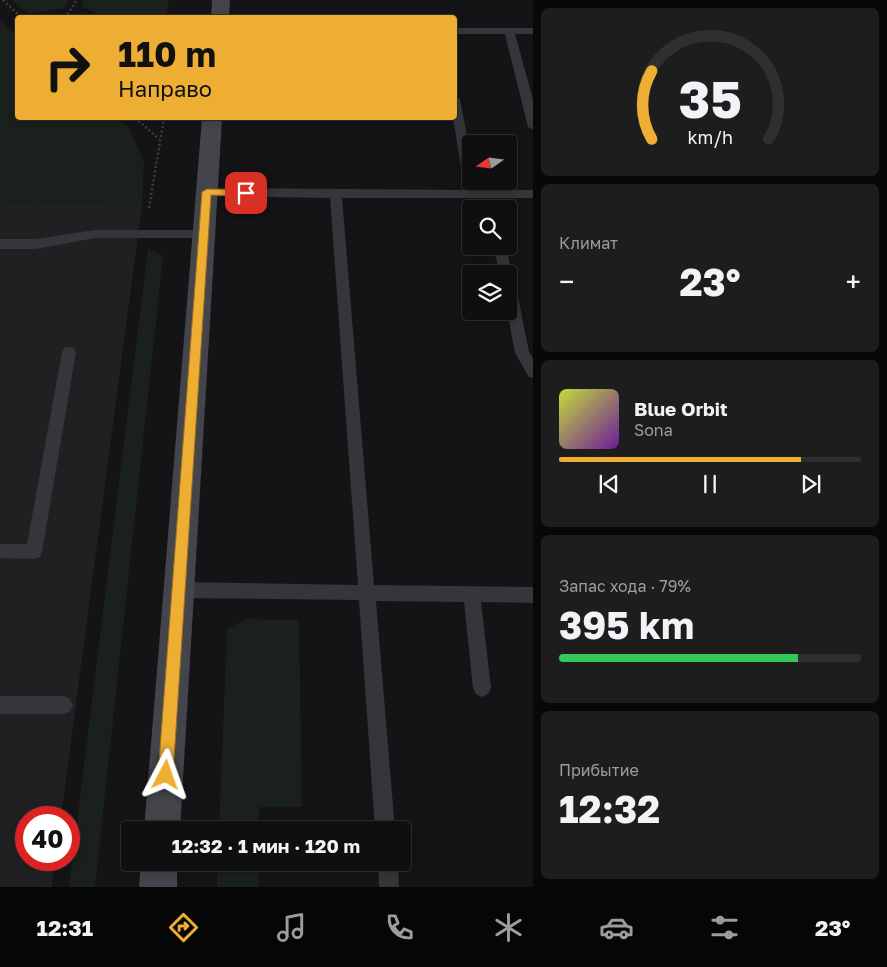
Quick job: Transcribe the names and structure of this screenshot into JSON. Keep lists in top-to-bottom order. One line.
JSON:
{"north":"left","page":{"turn":["110 m","Направо"],"tile":["Климат",["Запас хода · 79%","395 km"],["Прибытие","12:32"]],"heat":["−","23°","+"],"song":["Blue Orbit","Sona"],"limit":"40","trip":"12:32 · 1 мин · 120 m","tabs":["12:31","23°"],"gauge":["35","km/h"]}}
